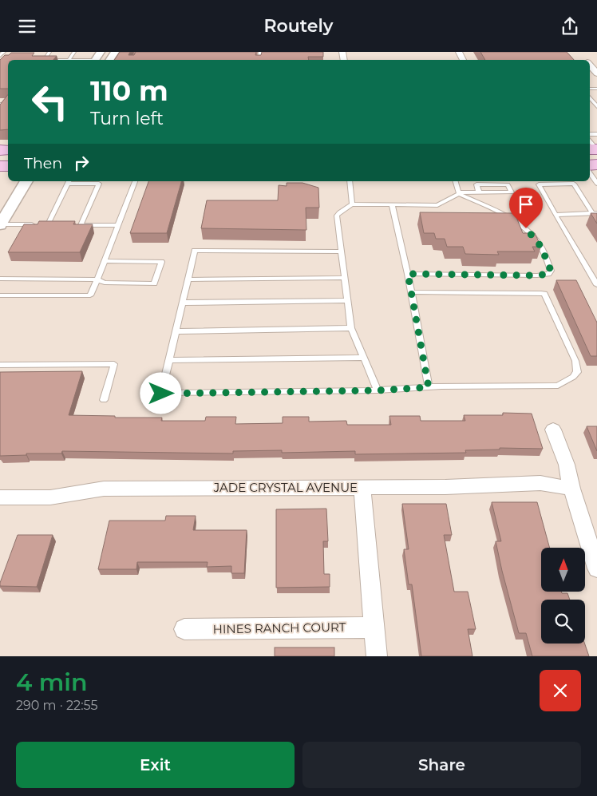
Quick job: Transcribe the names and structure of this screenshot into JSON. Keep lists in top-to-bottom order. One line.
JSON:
{"streets":{"street":["JADE CRYSTAL AVENUE","HINES RANCH COURT"]},"north":"top","page":{"header":"Routely","turn":["110 m","Turn left"],"then":"Then","heading":["4 min","290 m · 22:55"],"buttons":["Exit","Share"]}}
